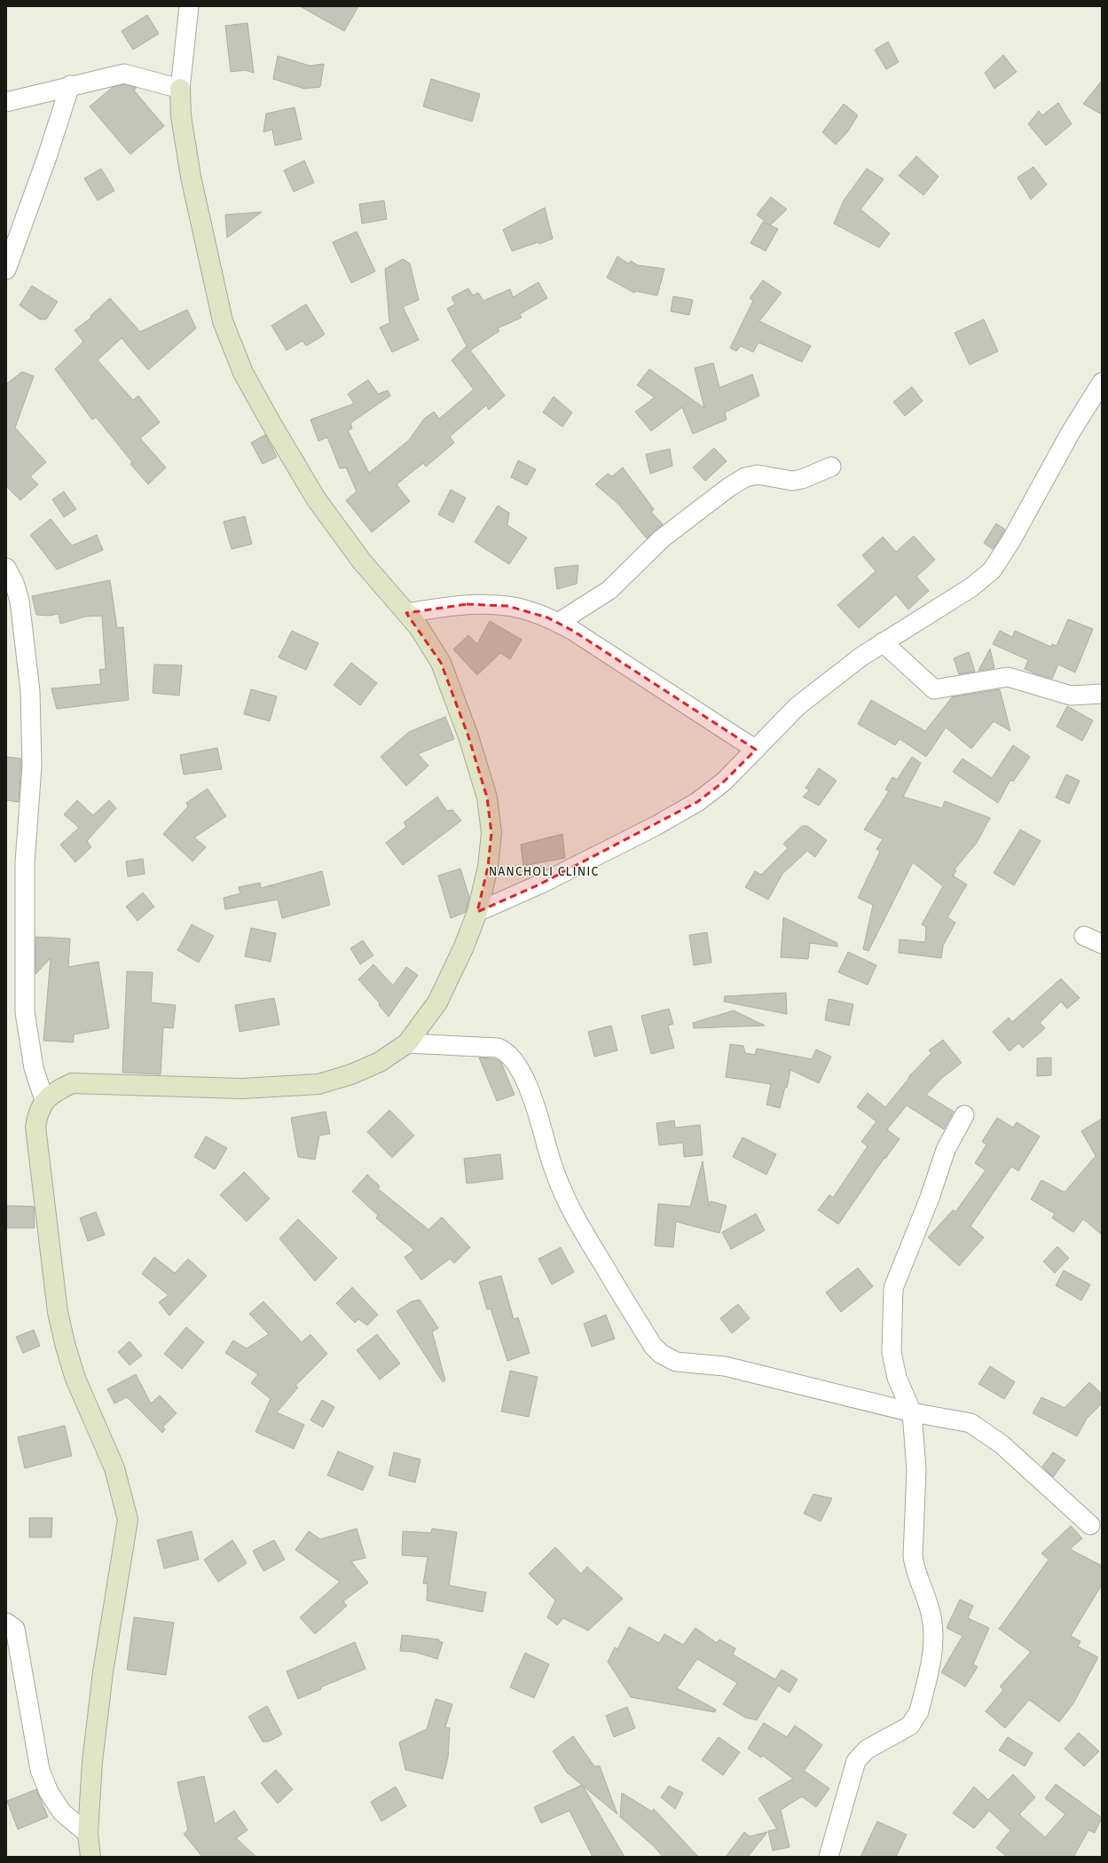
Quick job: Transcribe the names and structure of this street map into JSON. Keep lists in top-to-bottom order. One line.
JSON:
{"districts":["NANCHOLI CLINIC"]}
